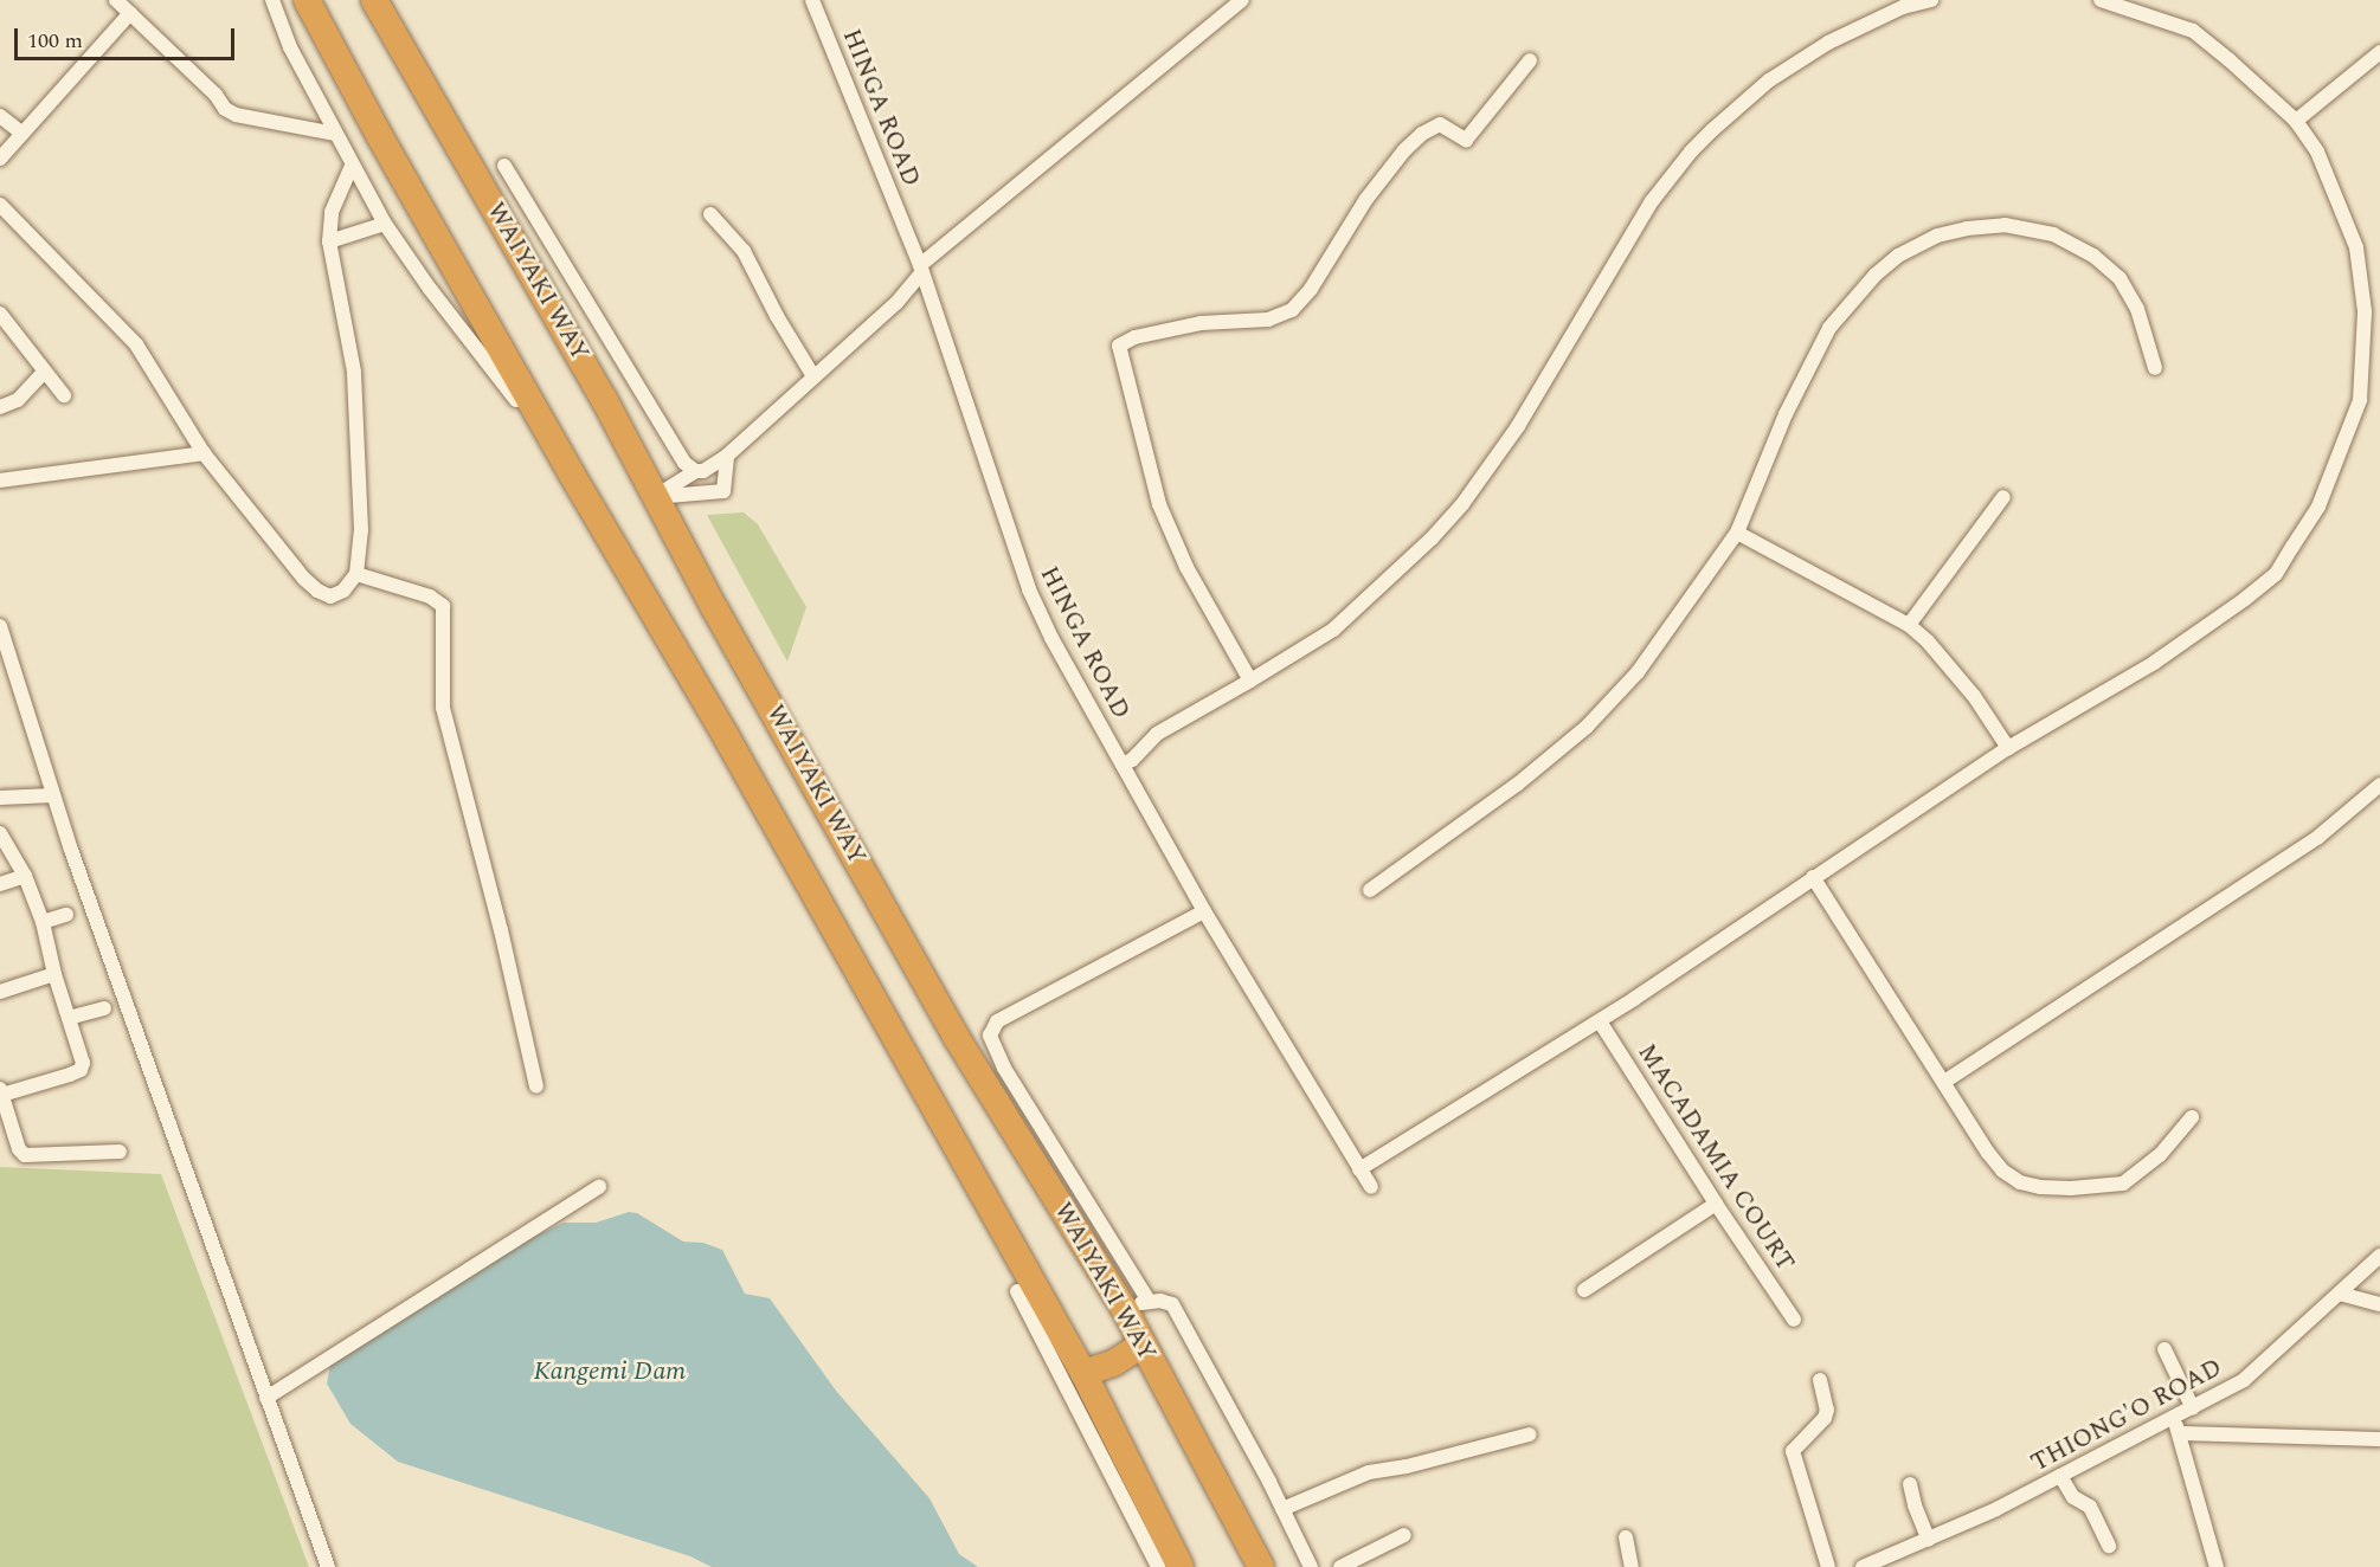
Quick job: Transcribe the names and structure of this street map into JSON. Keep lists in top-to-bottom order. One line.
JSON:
{"streets":{"highway":["WAIYAKI WAY"],"street":["HINGA ROAD","MACADAMIA COURT","THIONG'O ROAD"]},"water":["Kangemi Dam"],"scale_bar":"100 m"}
